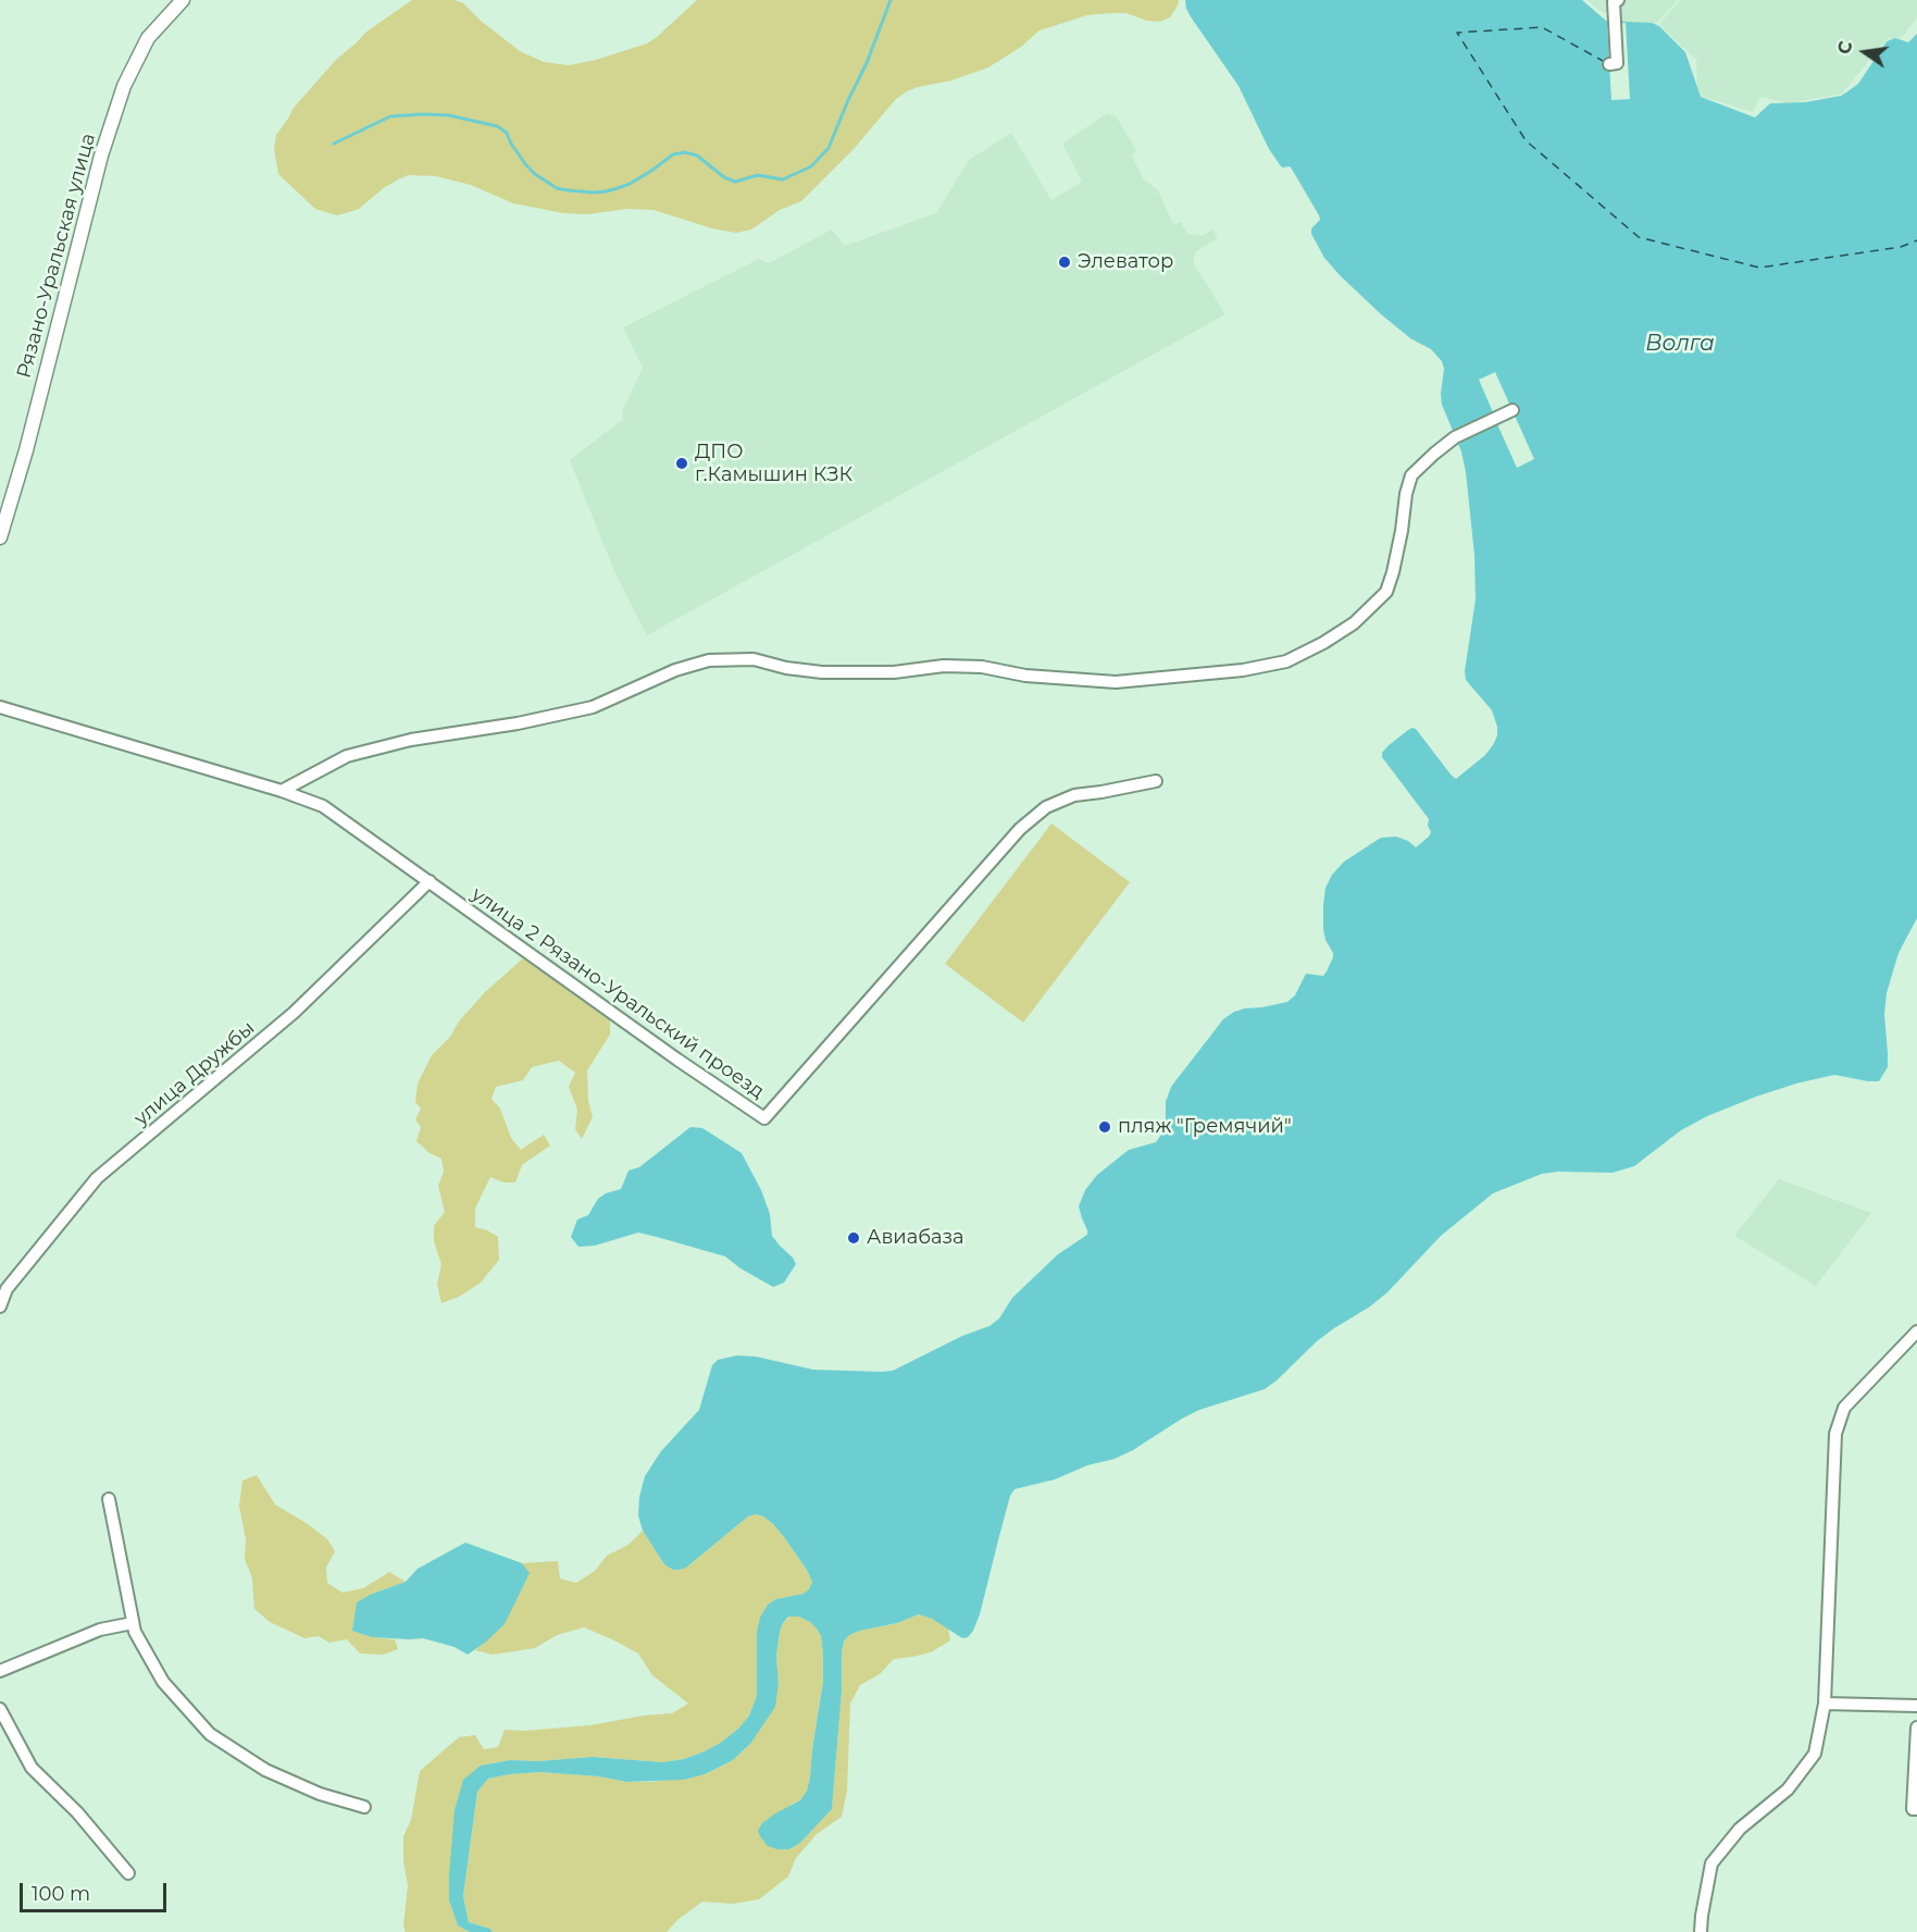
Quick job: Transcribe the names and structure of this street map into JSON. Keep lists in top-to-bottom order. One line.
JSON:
{"streets":{"main road":["Рязано-Уральская улица"],"street":["улица 2 Рязано-Уральский проезд","улица Дружбы"]},"crossings":[["улица 2 Рязано-Уральский проезд","улица Дружбы"]],"water":["Волга"],"places":["Элеватор","ДПО г.Камышин КЗК","пляж \"Гремячий\"","Авиабаза"],"scale_bar":"100 m","north":"left"}
